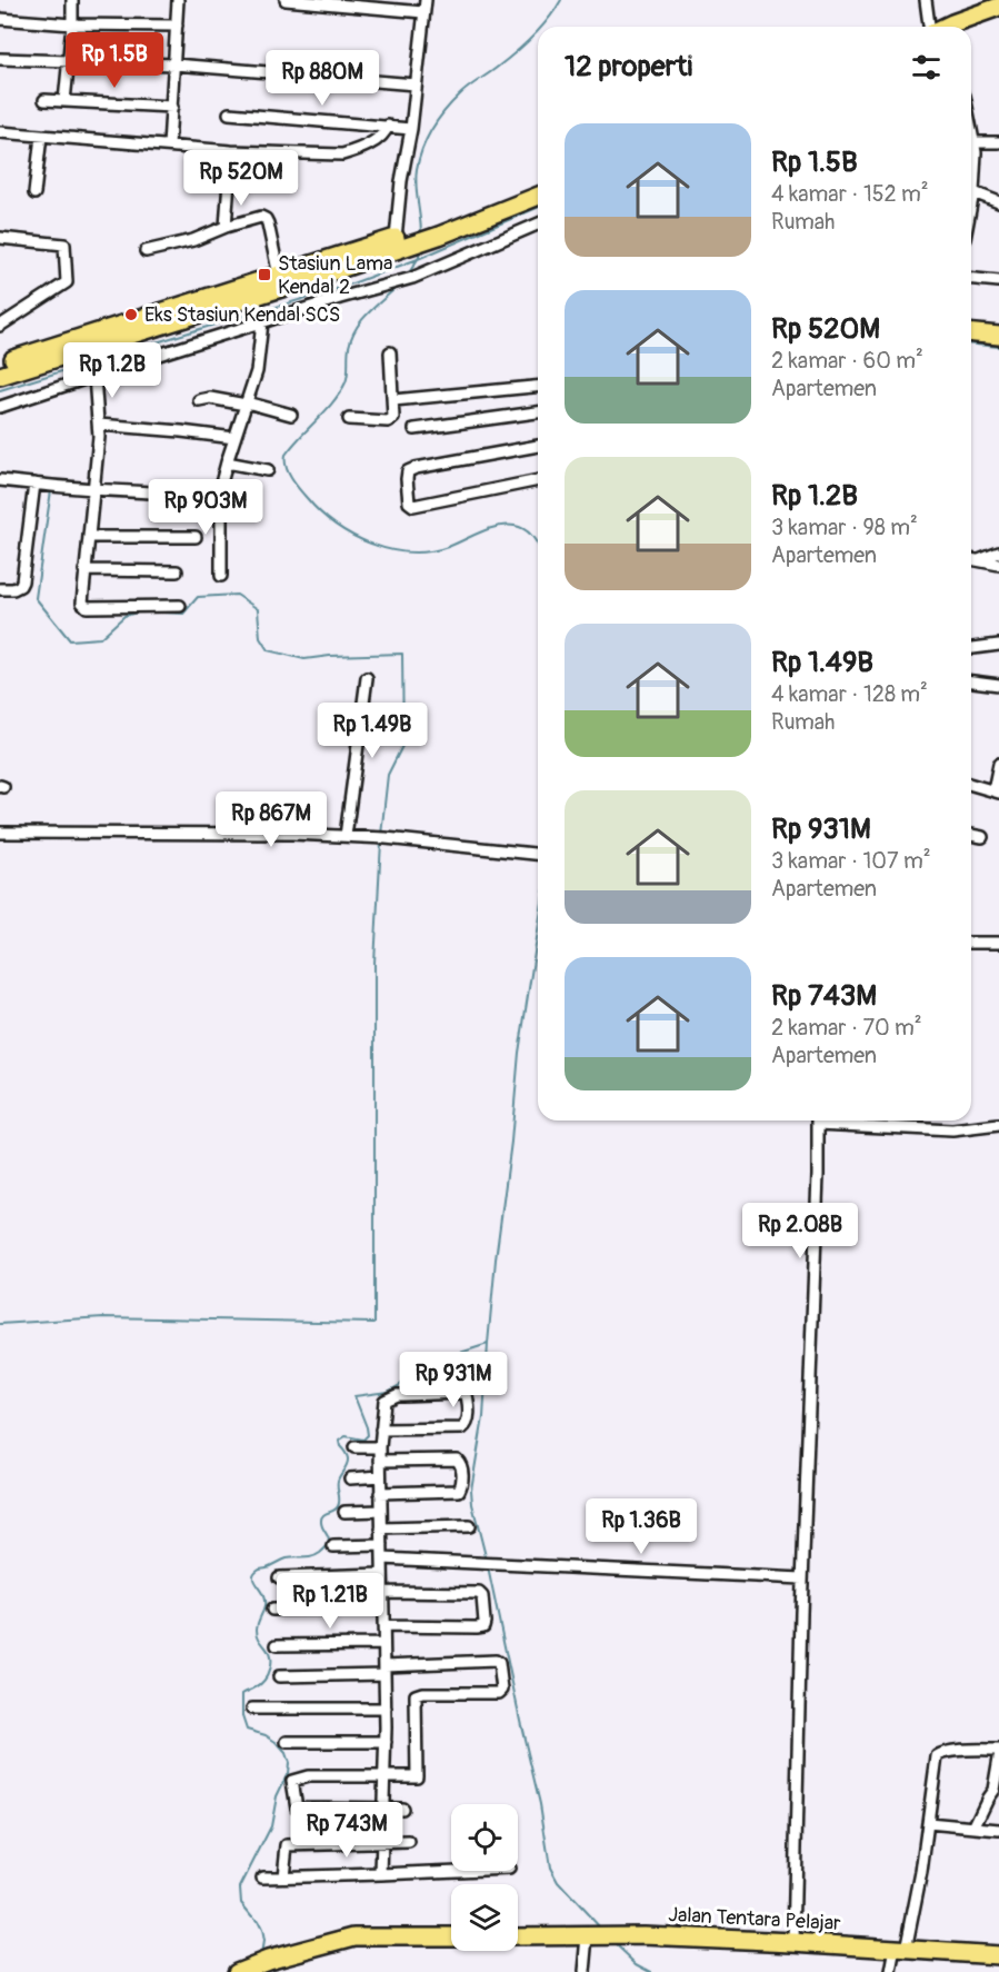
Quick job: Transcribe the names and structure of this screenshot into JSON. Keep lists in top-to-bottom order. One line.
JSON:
{"streets":{"highway":["Jalan Tentara Pelajar"]},"places":{"transit":["Stasiun Lama Kendal 2"],"other":["Eks Stasiun Kendal SCS"]},"page":{"heading":"12 properti","price":["Rp 1.5B","Rp 880M","Rp 520M","Rp 1.2B","Rp 903M","Rp 1.49B","Rp 867M","Rp 2.08B","Rp 931M","Rp 1.36B","Rp 1.21B","Rp 743M"],"list":[{"name":"Rp 1.5B","note":"4 kamar · 152 m² · Rumah"},{"name":"Rp 520M","note":"2 kamar · 60 m² · Apartemen"},{"name":"Rp 1.2B","note":"3 kamar · 98 m² · Apartemen"},{"name":"Rp 1.49B","note":"4 kamar · 128 m² · Rumah"},{"name":"Rp 931M","note":"3 kamar · 107 m² · Apartemen"},{"name":"Rp 743M","note":"2 kamar · 70 m² · Apartemen"}]}}
